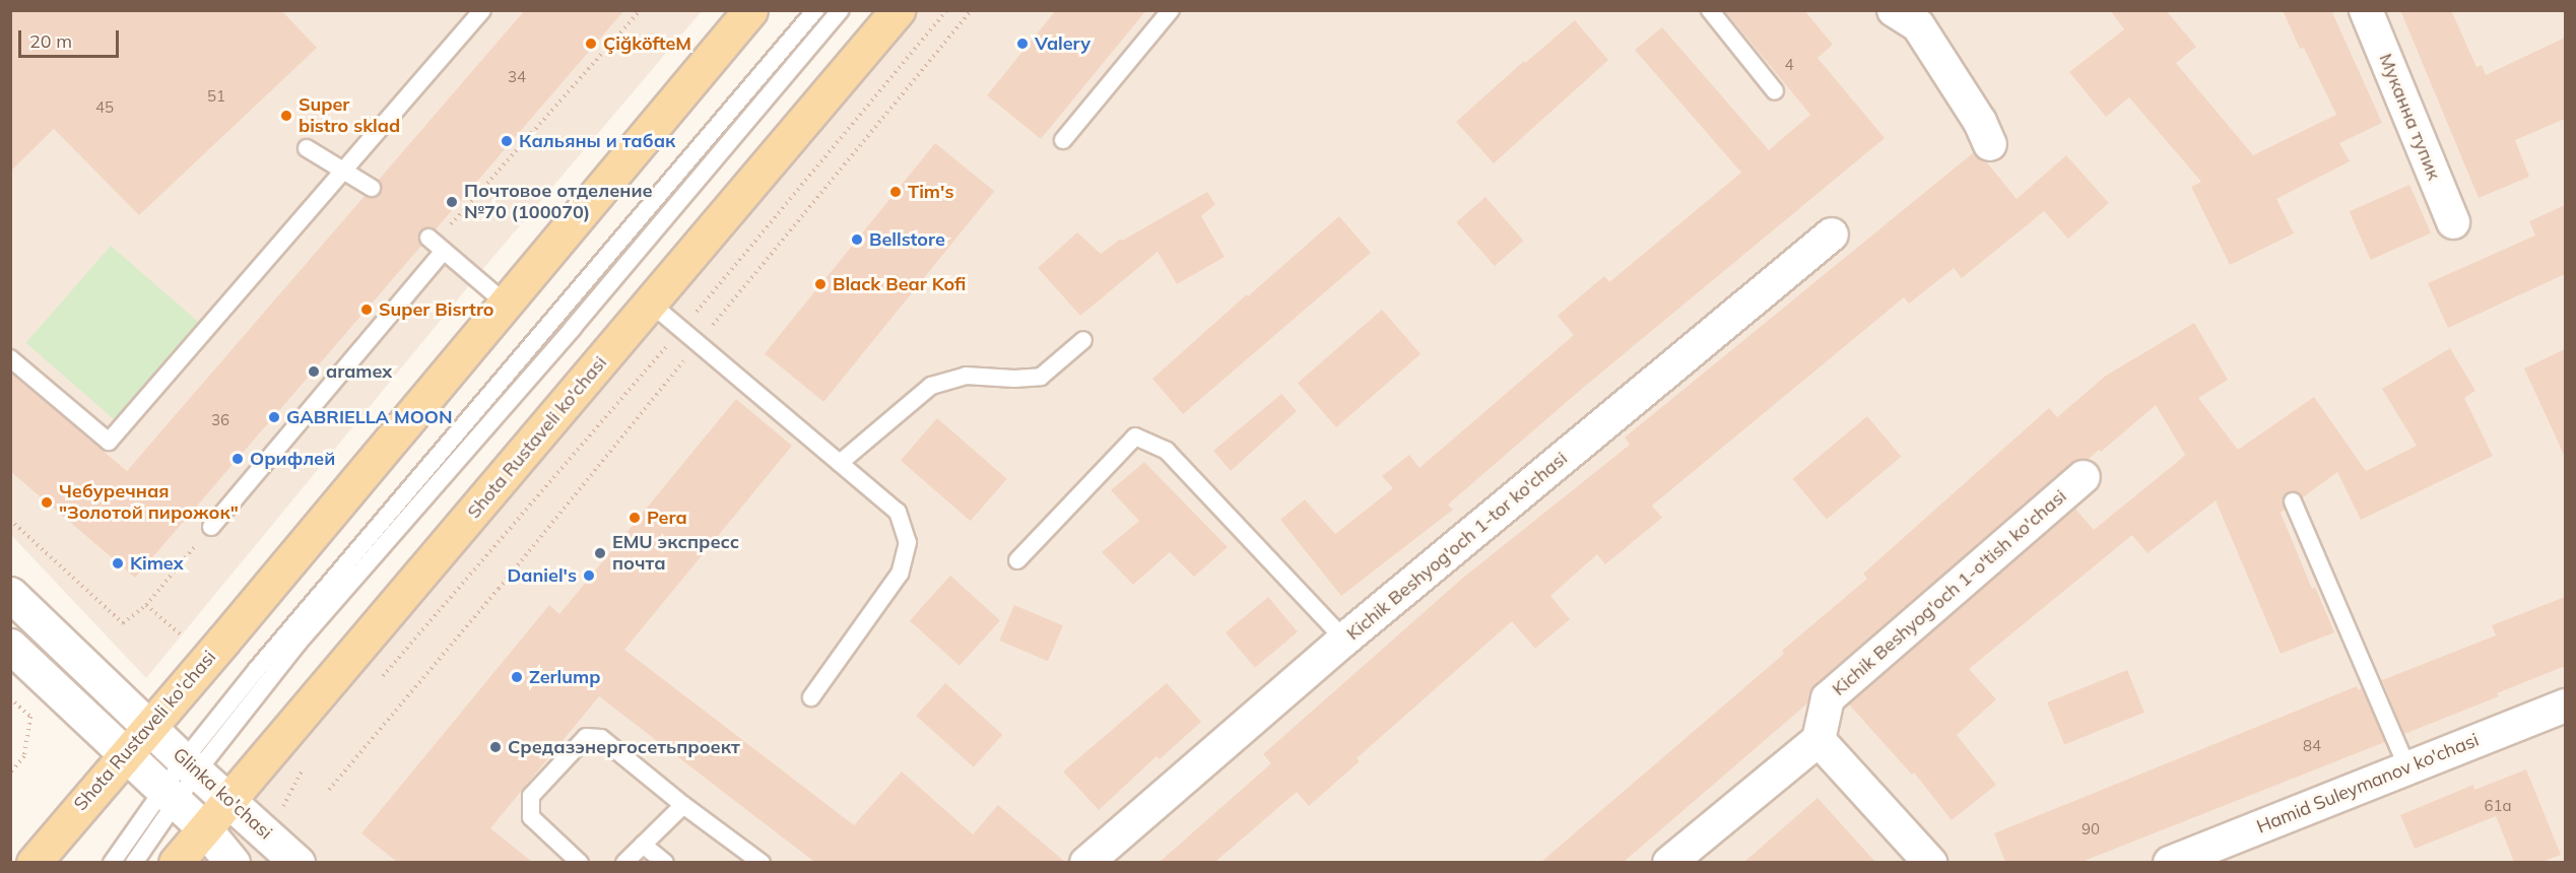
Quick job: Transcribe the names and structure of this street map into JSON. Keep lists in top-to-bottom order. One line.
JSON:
{"streets":{"main road":["Shota Rustaveli ko'chasi","Glinka ko'chasi"],"street":["Муканна тупик","Kichik Beshyog'och 1-tor ko'chasi","Kichik Beshyog'och 1-o'tish ko'chasi","Hamid Suleymanov ko'chasi"]},"crossings":[["Shota Rustaveli ko'chasi","Glinka ko'chasi"]],"places":["ÇiğköfteM","Valery","Super bistro sklad","Кальяны и табак","Tim's","Почтовое отделение №70 (100070)","Bellstore","Black Bear Kofi","Super Bisrtro","aramex","GABRIELLA MOON","Орифлей","Чебуречная \"Золотой пирожок\"","Pera","EMU экспресс почта","Kimex","Daniel's","Zerlump","Средазэнергосетьпроект"],"house_numbers":["4","34","51","45","36","84","61a","90"],"scale_bar":"20 m"}
